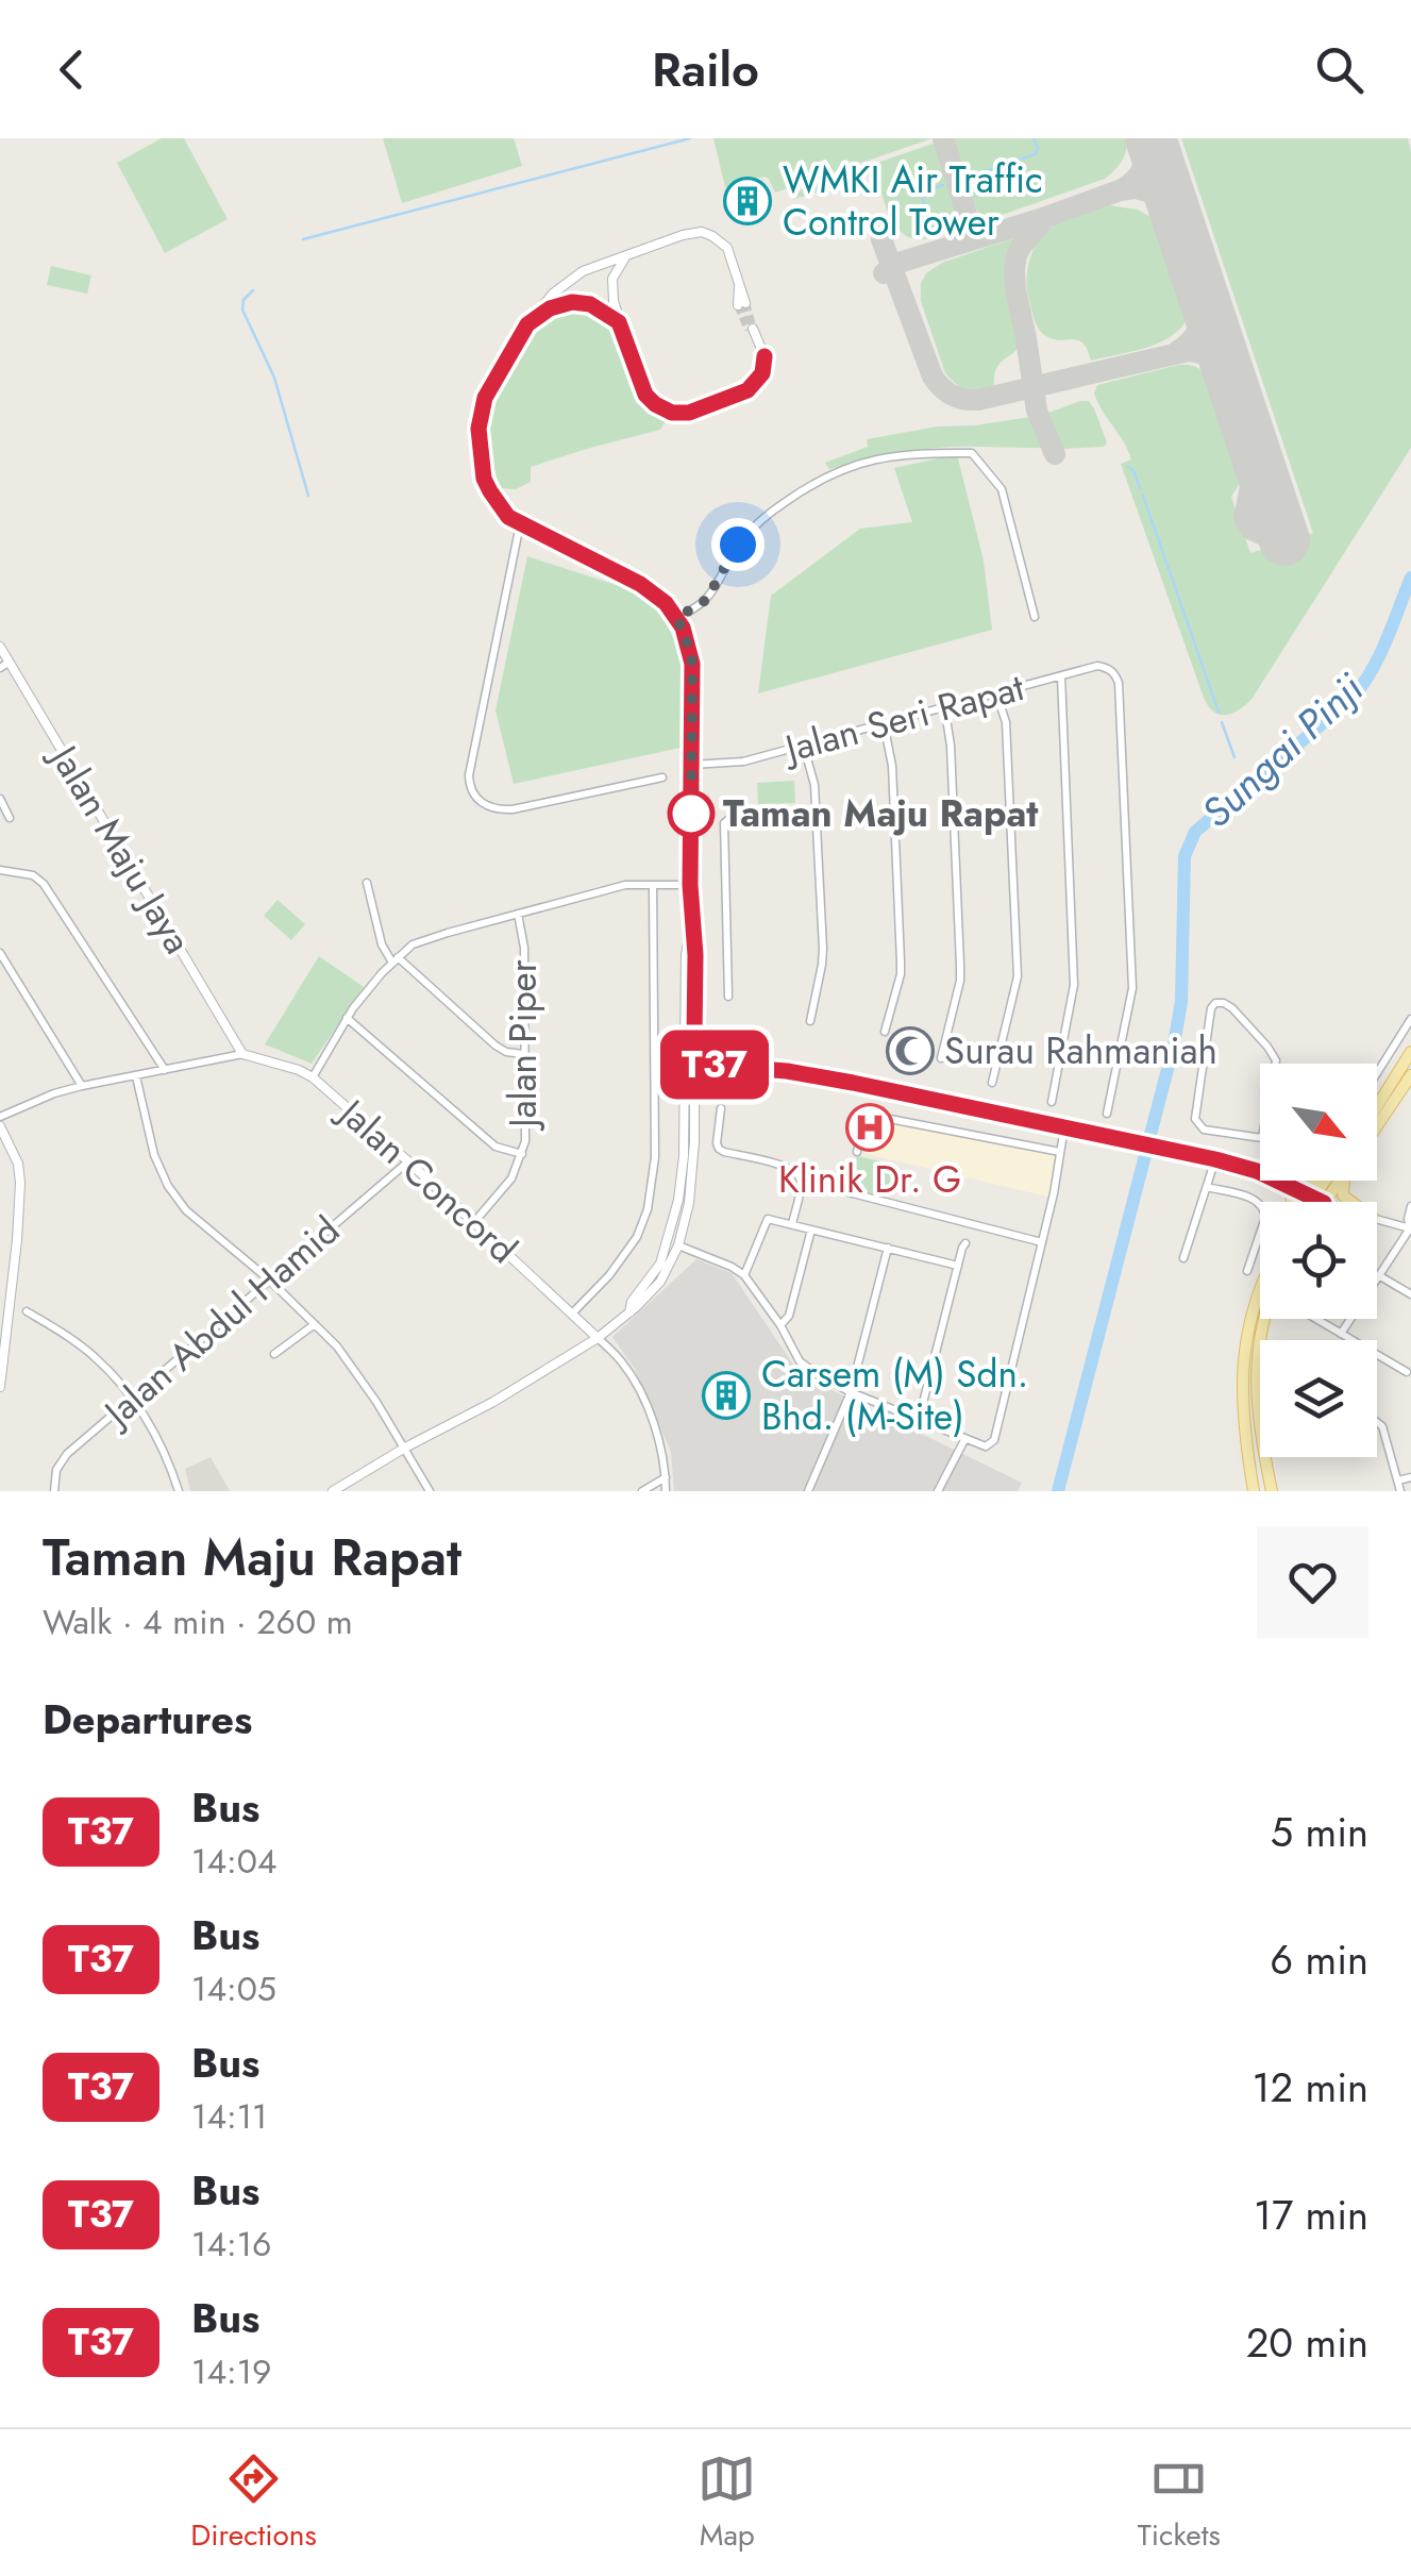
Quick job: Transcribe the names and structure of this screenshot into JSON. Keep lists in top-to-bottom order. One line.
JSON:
{"streets":{"street":["Jalan Seri Rapat","Jalan Maju Jaya","Jalan Piper","Jalan Concord","Jalan Abdul Hamid"]},"crossings":[["Jalan Maju Jaya","Jalan Concord"],["Jalan Piper","Jalan Concord"],["Jalan Concord","Jalan Abdul Hamid"]],"water":["Sungai Pinji"],"places":{"building":["WMKI Air Traffic Control Tower","Carsem (M) Sdn. Bhd. (M-Site)"],"other":["Taman Maju Rapat"],"mosque":["Surau Rahmaniah"],"hospital":["Klinik Dr. G"]},"lines":["bus line T37"],"north":"bottom right","page":{"header":"Railo","on_map":"T37","heading":[["Taman Maju Rapat","Walk · 4 min · 260 m"],"Departures"],"list":[{"mark":"T37","name":"Bus","note":"14:04","value":"5 min"},{"mark":"T37","name":"Bus","note":"14:05","value":"6 min"},{"mark":"T37","name":"Bus","note":"14:11","value":"12 min"},{"mark":"T37","name":"Bus","note":"14:16","value":"17 min"},{"mark":"T37","name":"Bus","note":"14:19","value":"20 min"}],"tabs":["Directions","Map","Tickets"]}}
